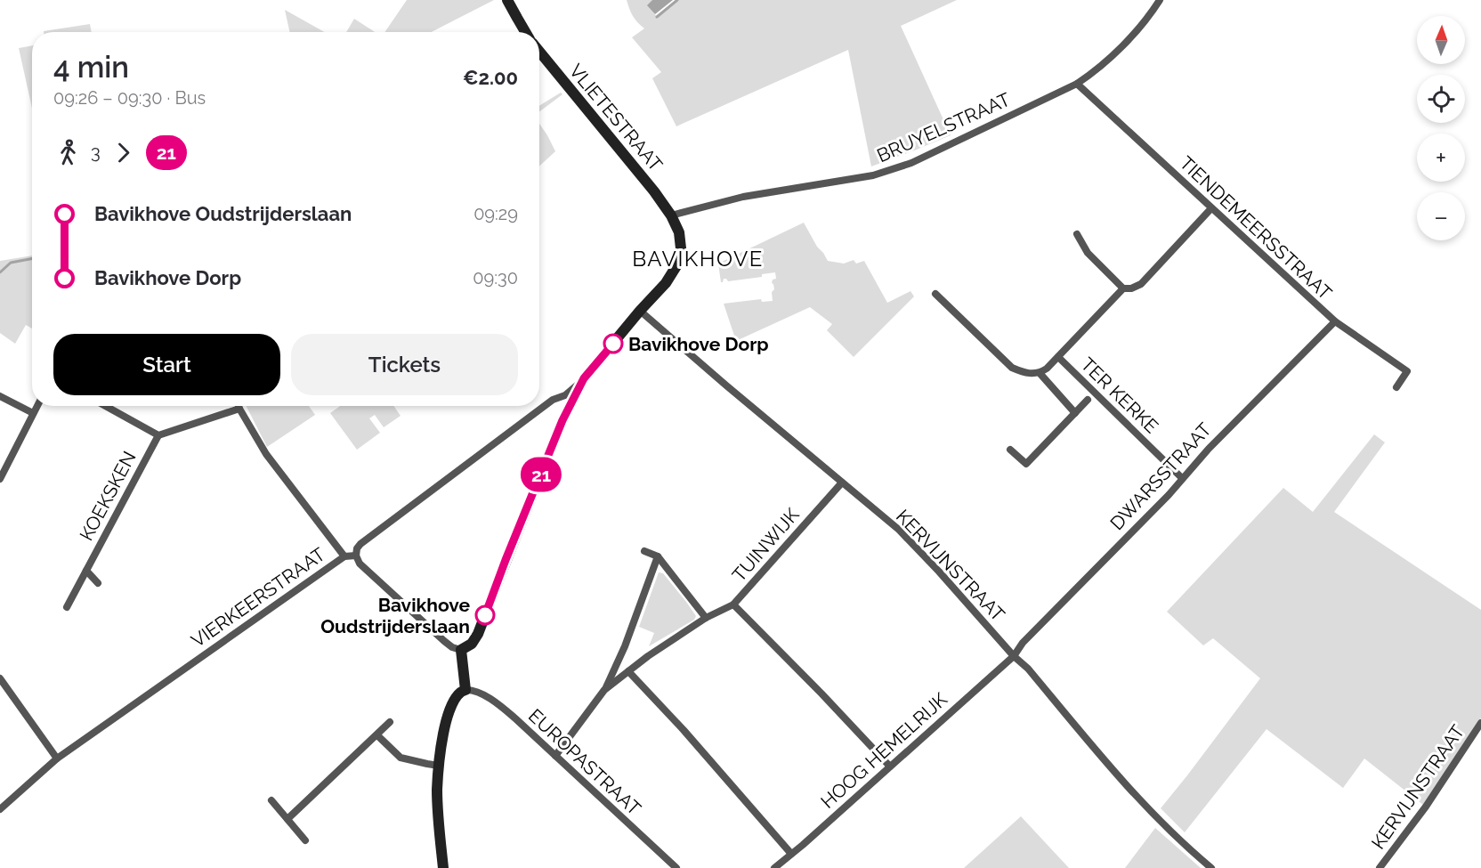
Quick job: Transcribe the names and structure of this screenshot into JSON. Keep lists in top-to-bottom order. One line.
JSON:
{"streets":{"street":["VLIETESTRAAT","BRUYELSTRAAT","TIENDEMEERSSTRAAT","TER KERKE","DWARSSTRAAT","KOEKSKEN","TUINWIJK","KERVIJNSTRAAT","VIERKEERSTRAAT","HOOG HEMELRIJK","EUROPASTRAAT"]},"crossings":[["VLIETESTRAAT","BRUYELSTRAAT"],["VLIETESTRAAT","KERVIJNSTRAAT"],["VLIETESTRAAT","VIERKEERSTRAAT"],["BRUYELSTRAAT","TIENDEMEERSSTRAAT"],["TIENDEMEERSSTRAAT","TER KERKE"],["TIENDEMEERSSTRAAT","DWARSSTRAAT"],["TER KERKE","DWARSSTRAAT"],["DWARSSTRAAT","KERVIJNSTRAAT"],["DWARSSTRAAT","HOOG HEMELRIJK"],["TUINWIJK","KERVIJNSTRAAT"],["TUINWIJK","EUROPASTRAAT"],["KERVIJNSTRAAT","HOOG HEMELRIJK"]],"districts":["BAVIKHOVE"],"places":["Bavikhove Dorp","Bavikhove Oudstrijderslaan"],"lines":["bus line 21"],"north":"top","page":{"on_map":"21","map_buttons":["+","−"],"heading":["4 min","09:26 – 09:30 · Bus","€2.00"],"legs":["3","21"],"list":[{"name":"Bavikhove Oudstrijderslaan","value":"09:29"},{"name":"Bavikhove Dorp","value":"09:30"}],"buttons":["Start","Tickets"]}}
